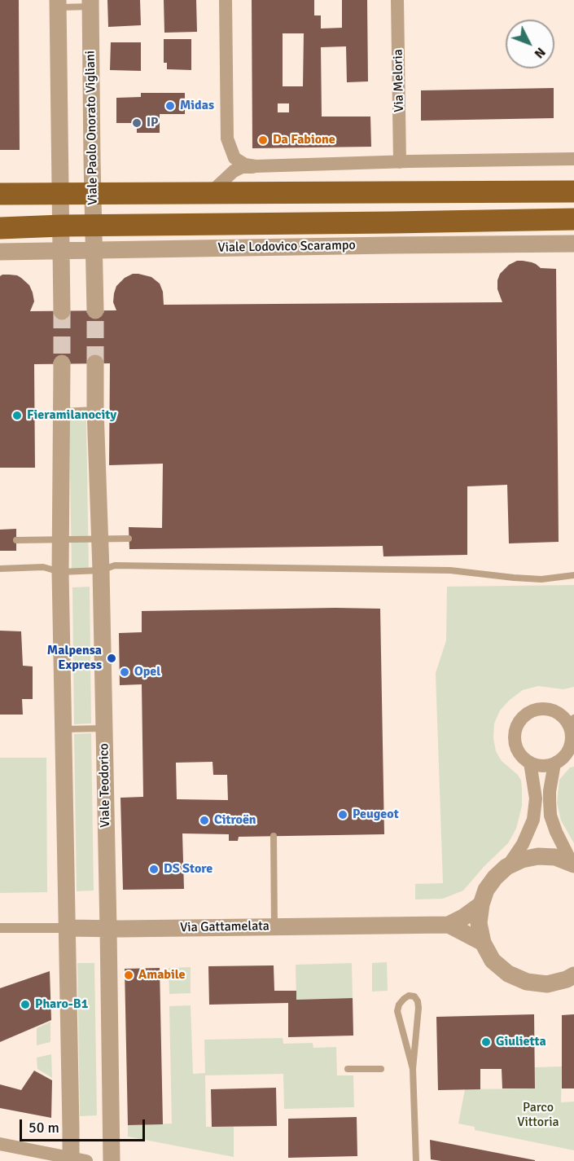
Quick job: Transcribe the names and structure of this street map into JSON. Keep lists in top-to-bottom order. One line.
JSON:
{"streets":{"main road":["Viale Lodovico Scarampo"],"street":["Via Meloria","Viale Paolo Onorato Vigliani","Viale Teodorico","Via Gattamelata"]},"crossings":[["Viale Paolo Onorato Vigliani","Viale Lodovico Scarampo"],["Viale Teodorico","Via Gattamelata"]],"parks":["Parco Vittoria"],"places":["Midas","IP","Da Fabione","Fieramilanocity","Malpensa Express","Opel","Peugeot","Citroën","DS Store","Amabile","Pharo-B1","Giulietta"],"scale_bar":"50 m","north":"bottom right"}
